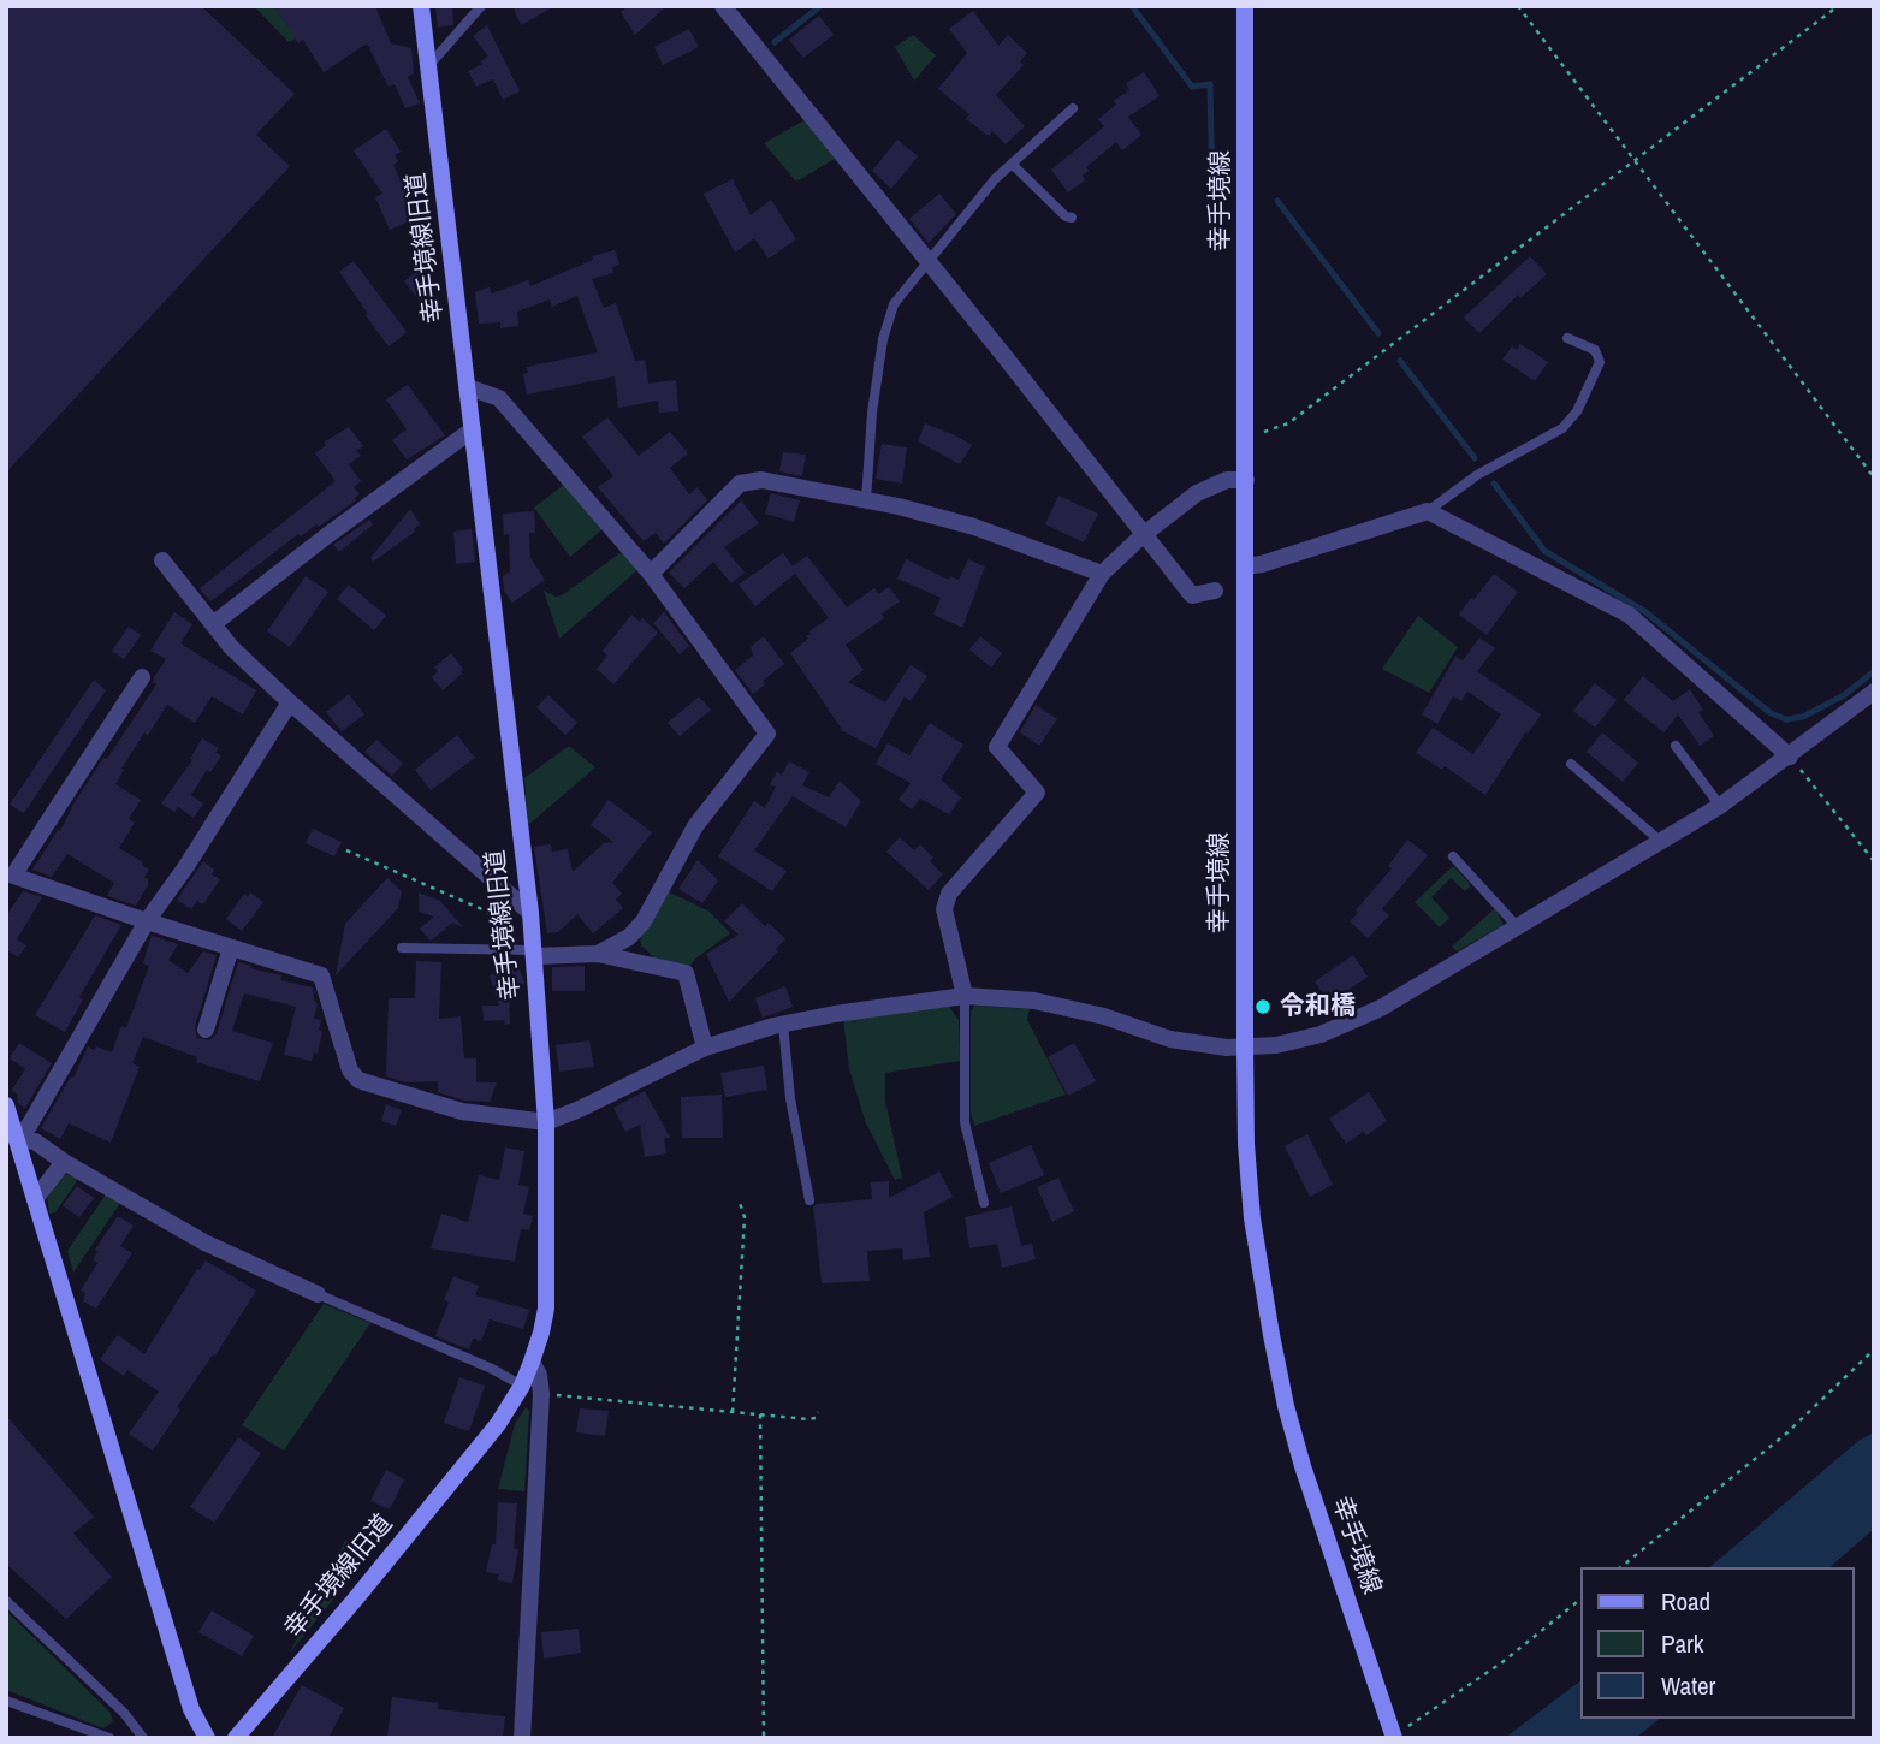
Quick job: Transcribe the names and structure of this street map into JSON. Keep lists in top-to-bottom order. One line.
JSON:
{"streets":{"street":["幸手境線","幸手境線旧道"]},"places":["令和橋"],"legend":["Road","Park","Water"]}
